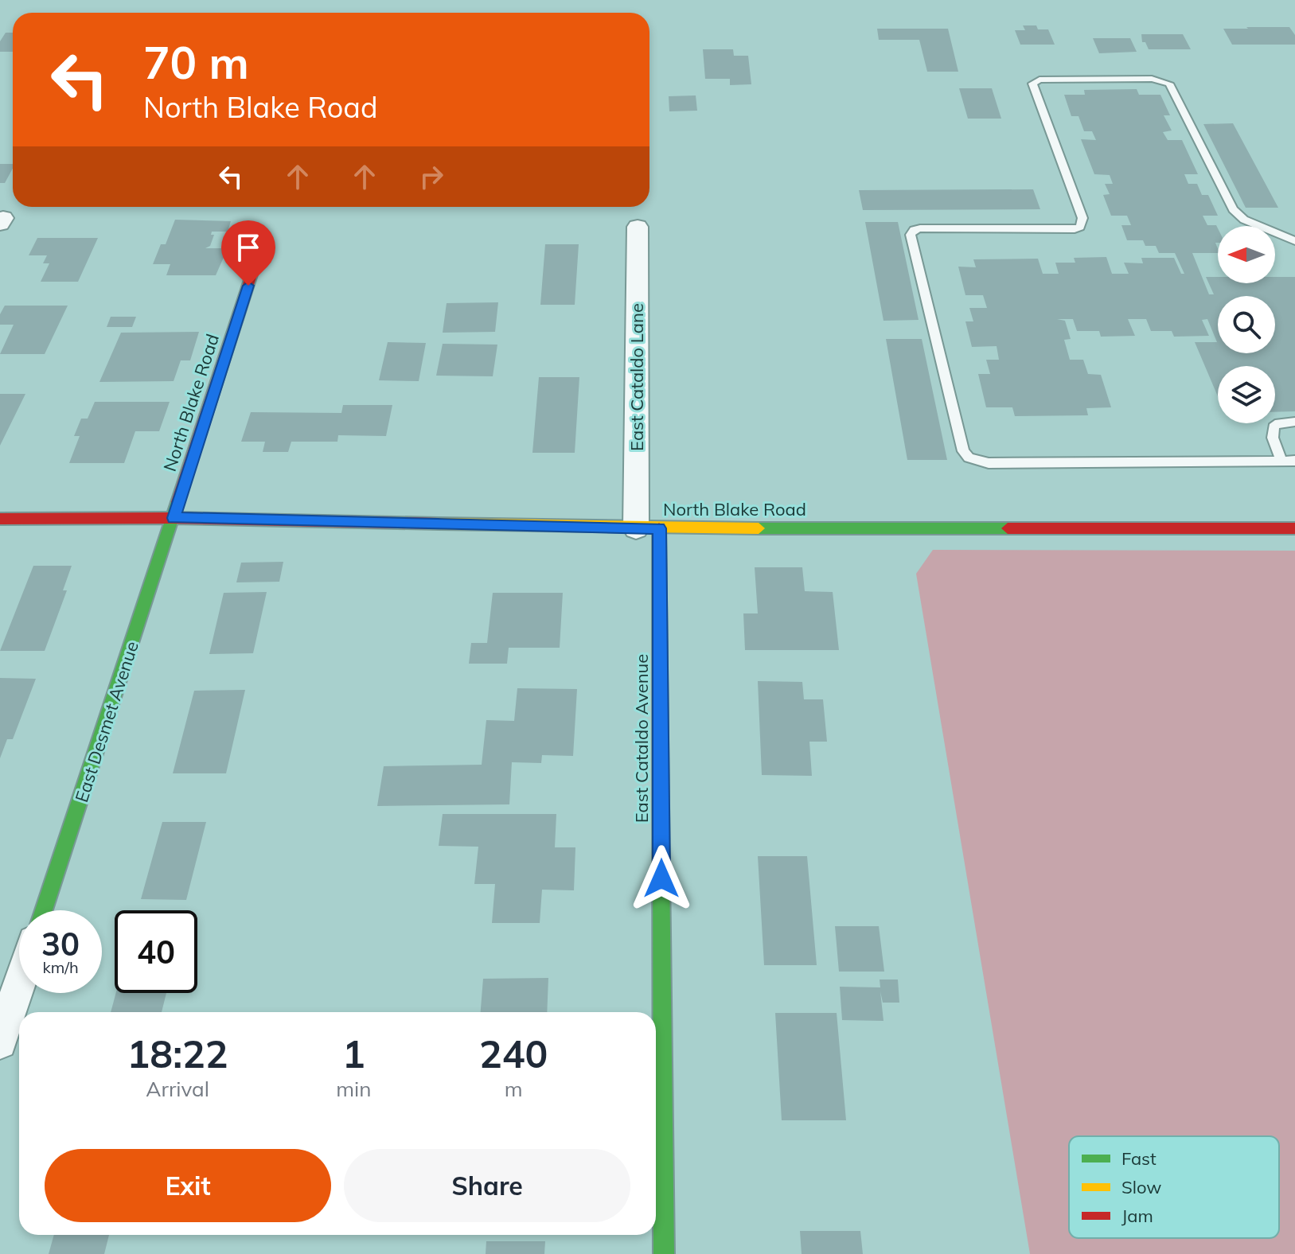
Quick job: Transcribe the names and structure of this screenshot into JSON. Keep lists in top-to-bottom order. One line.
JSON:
{"streets":{"street":["East Cataldo Lane","North Blake Road","East Desmet Avenue","East Cataldo Avenue"]},"crossings":[["East Cataldo Lane","North Blake Road"],["North Blake Road","East Desmet Avenue"],["North Blake Road","East Cataldo Avenue"]],"legend":["Fast","Slow","Jam"],"north":"left","page":{"turn":["70 m","North Blake Road"],"speed":"30 km/h","limit":"40","eta":["18:22","Arrival","1","min","240","m"],"buttons":["Exit","Share"]}}
